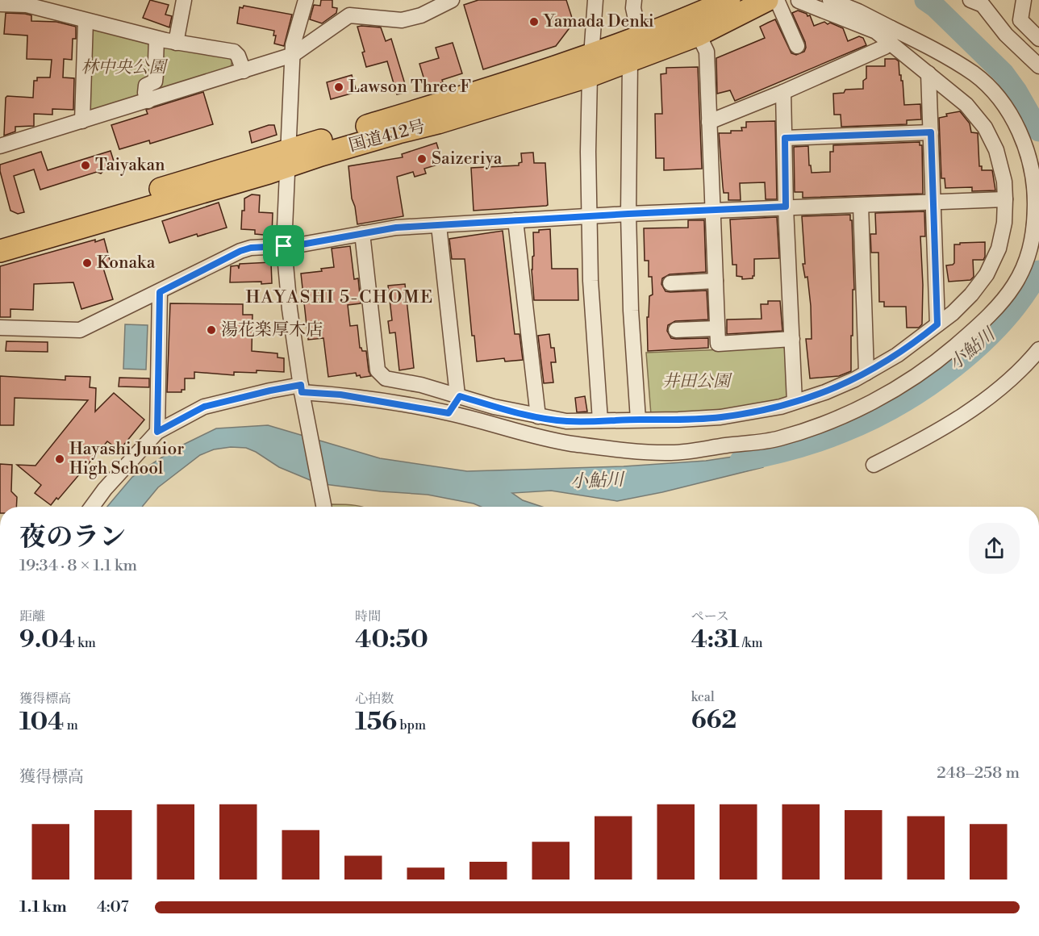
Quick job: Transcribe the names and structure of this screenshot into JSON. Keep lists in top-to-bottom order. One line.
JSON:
{"streets":{"highway":["国道412号"]},"districts":["HAYASHI 5-CHOME"],"water":["小鮎川"],"parks":["林中央公園","井田公園"],"places":["Yamada Denki","Lawson Three F","Saizeriya","Taiyakan","Konaka","湯花楽厚木店","Hayashi Junior High School"],"page":{"heading":["夜のラン","19:34 · 8 × 1.1 km"],"stats":[["距離","9.04 km"],["時間","40:50"],["ペース","4:31 /km"],["獲得標高","104 m"],["心拍数","156 bpm"],["kcal","662"]],"chart":["獲得標高","248–258 m"],"list":[{"name":"1.1 km","note":"4:07"}]}}
